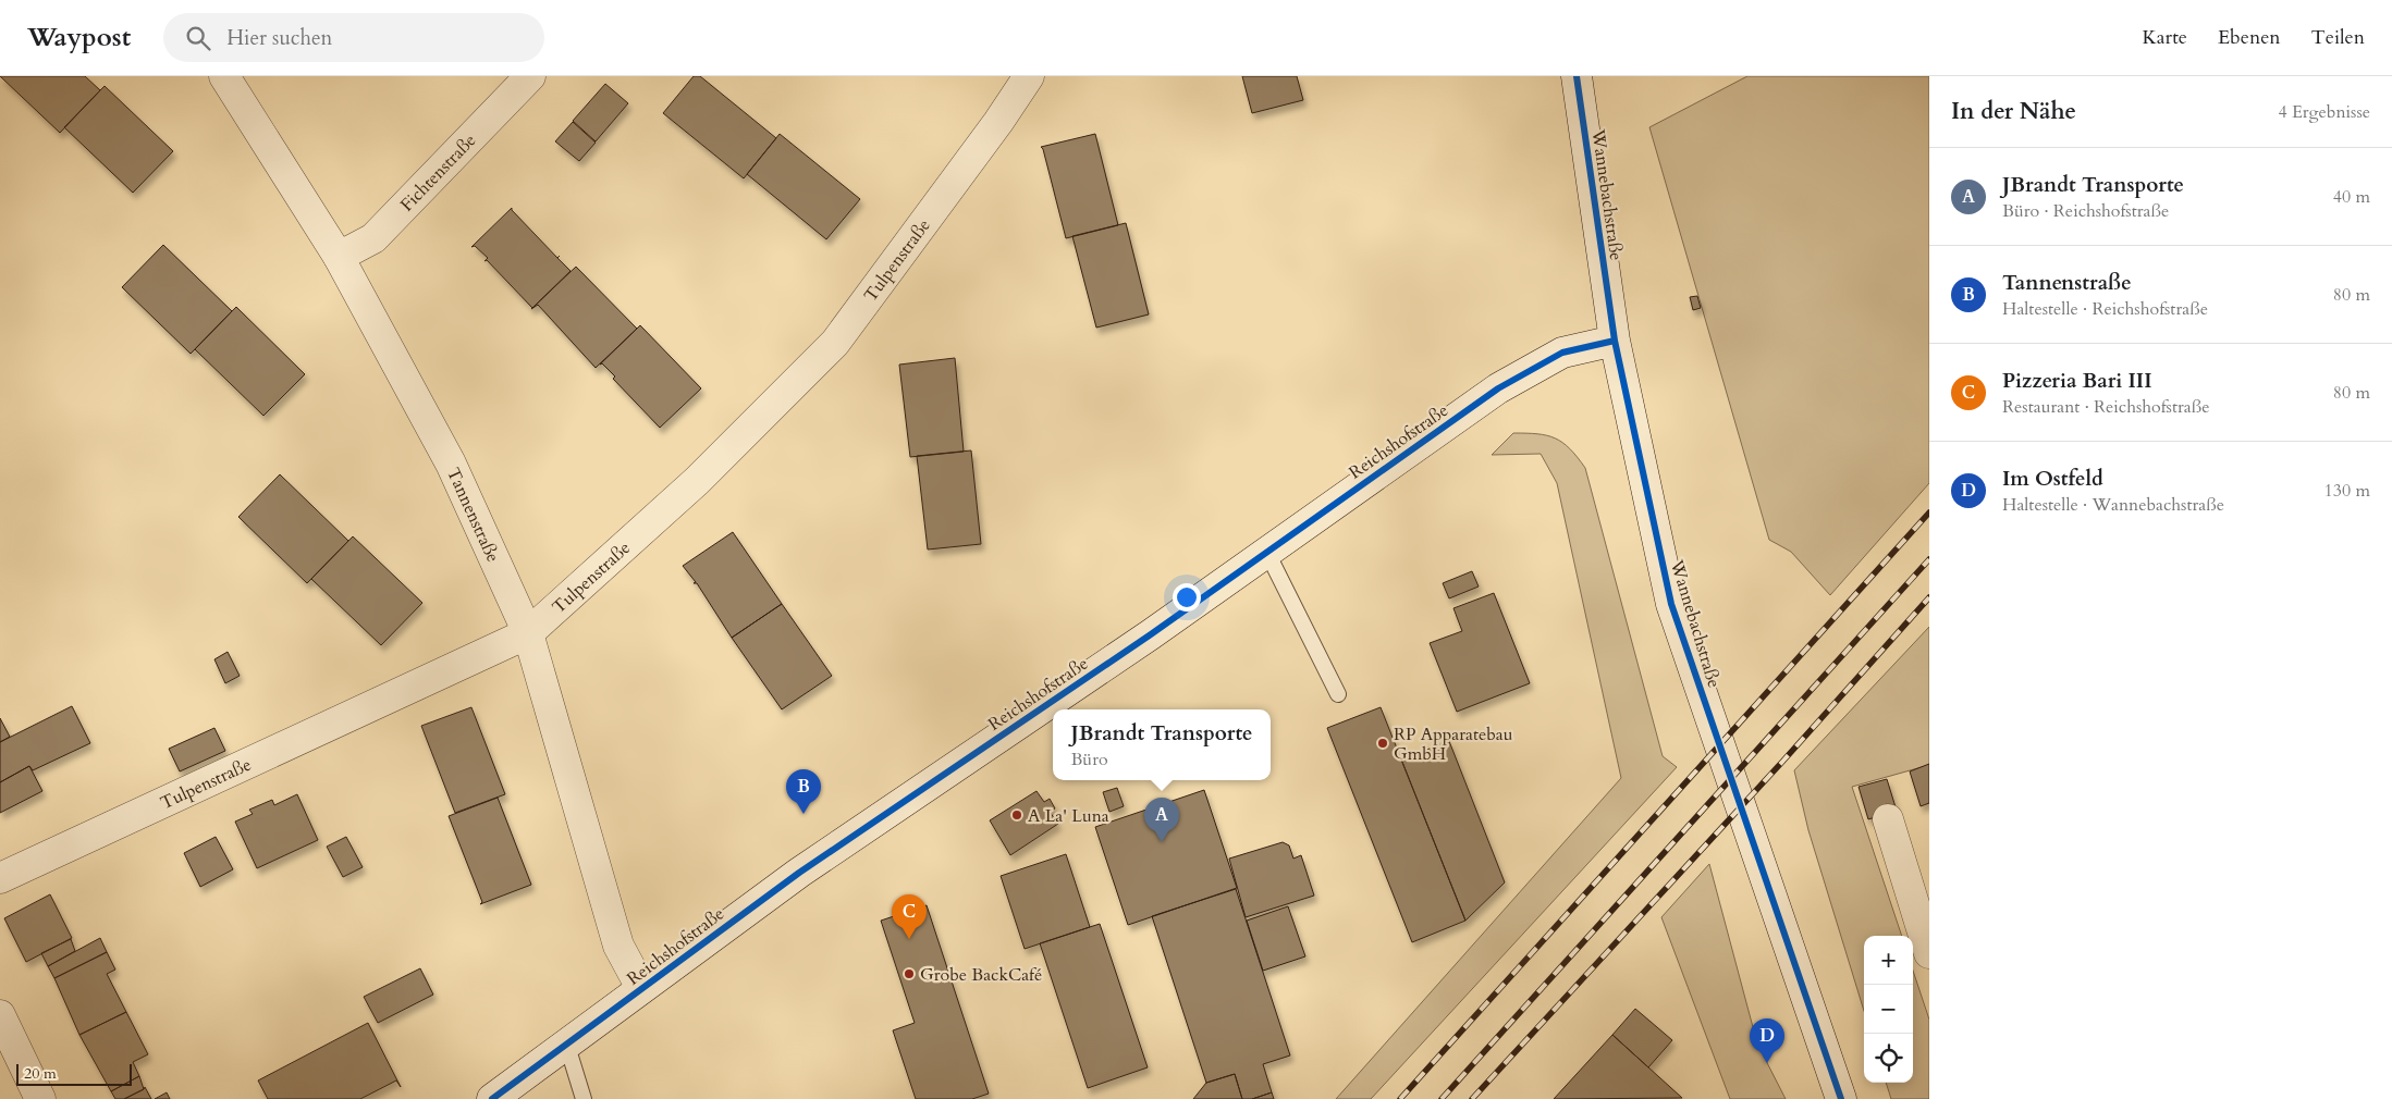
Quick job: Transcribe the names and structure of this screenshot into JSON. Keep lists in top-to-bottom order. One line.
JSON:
{"streets":{"street":["Fichtenstraße","Wannebachstraße","Tulpenstraße","Reichshofstraße","Tannenstraße"]},"crossings":[["Fichtenstraße","Tannenstraße"],["Wannebachstraße","Reichshofstraße"],["Tulpenstraße","Tannenstraße"],["Reichshofstraße","Tannenstraße"]],"places":["RP Apparatebau GmbH","A La' Luna","Grobe BackCafé"],"scale_bar":"20 m","page":{"header":"Waypost","search":"Hier suchen","nav":["Karte","Ebenen","Teilen"],"heading":["In der Nähe","4 Ergebnisse"],"list":[{"mark":"A","name":"JBrandt Transporte","note":"Büro · Reichshofstraße","value":"40 m"},{"mark":"B","name":"Tannenstraße","note":"Haltestelle · Reichshofstraße","value":"80 m"},{"mark":"C","name":"Pizzeria Bari III","note":"Restaurant · Reichshofstraße","value":"80 m"},{"mark":"D","name":"Im Ostfeld","note":"Haltestelle · Wannebachstraße","value":"130 m"}],"popup":["JBrandt Transporte","Büro"],"pins":["B","A","C","D"],"map_buttons":["+","−"],"scale":"20 m"}}
